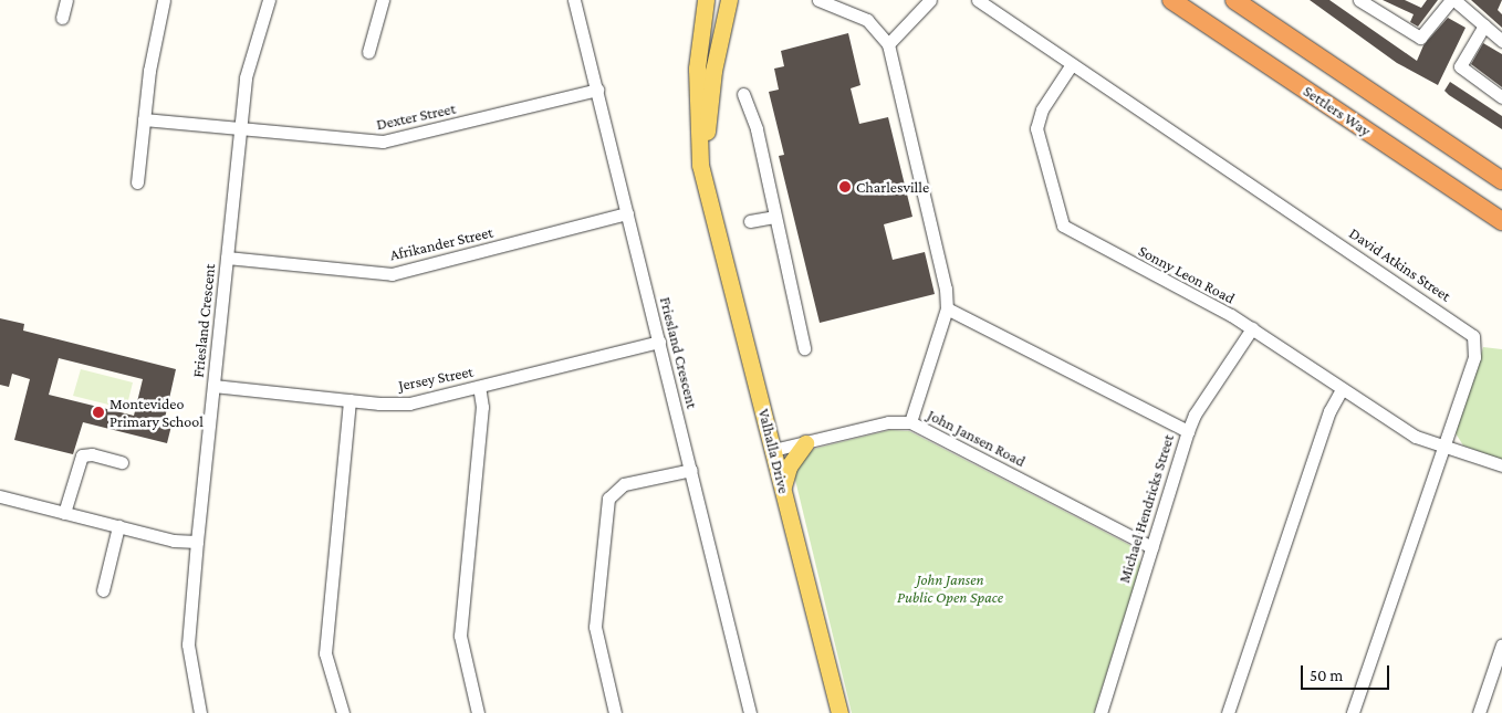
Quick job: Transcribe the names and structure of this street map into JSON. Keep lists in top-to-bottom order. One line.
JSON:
{"streets":{"highway":["Settlers Way"],"main road":["Valhalla Drive"],"street":["Dexter Street","Afrikander Street","David Atkins Street","Sonny Leon Road","Friesland Crescent","Jersey Street","John Jansen Road","Michael Hendricks Street"]},"crossings":[["Dexter Street","Friesland Crescent"],["Afrikander Street","Friesland Crescent"],["David Atkins Street","Sonny Leon Road"],["Sonny Leon Road","Michael Hendricks Street"],["Friesland Crescent","Jersey Street"],["John Jansen Road","Valhalla Drive"],["John Jansen Road","Michael Hendricks Street"]],"parks":["John Jansen Public Open Space"],"places":["Charlesville","Montevideo Primary School"],"scale_bar":"50 m"}
